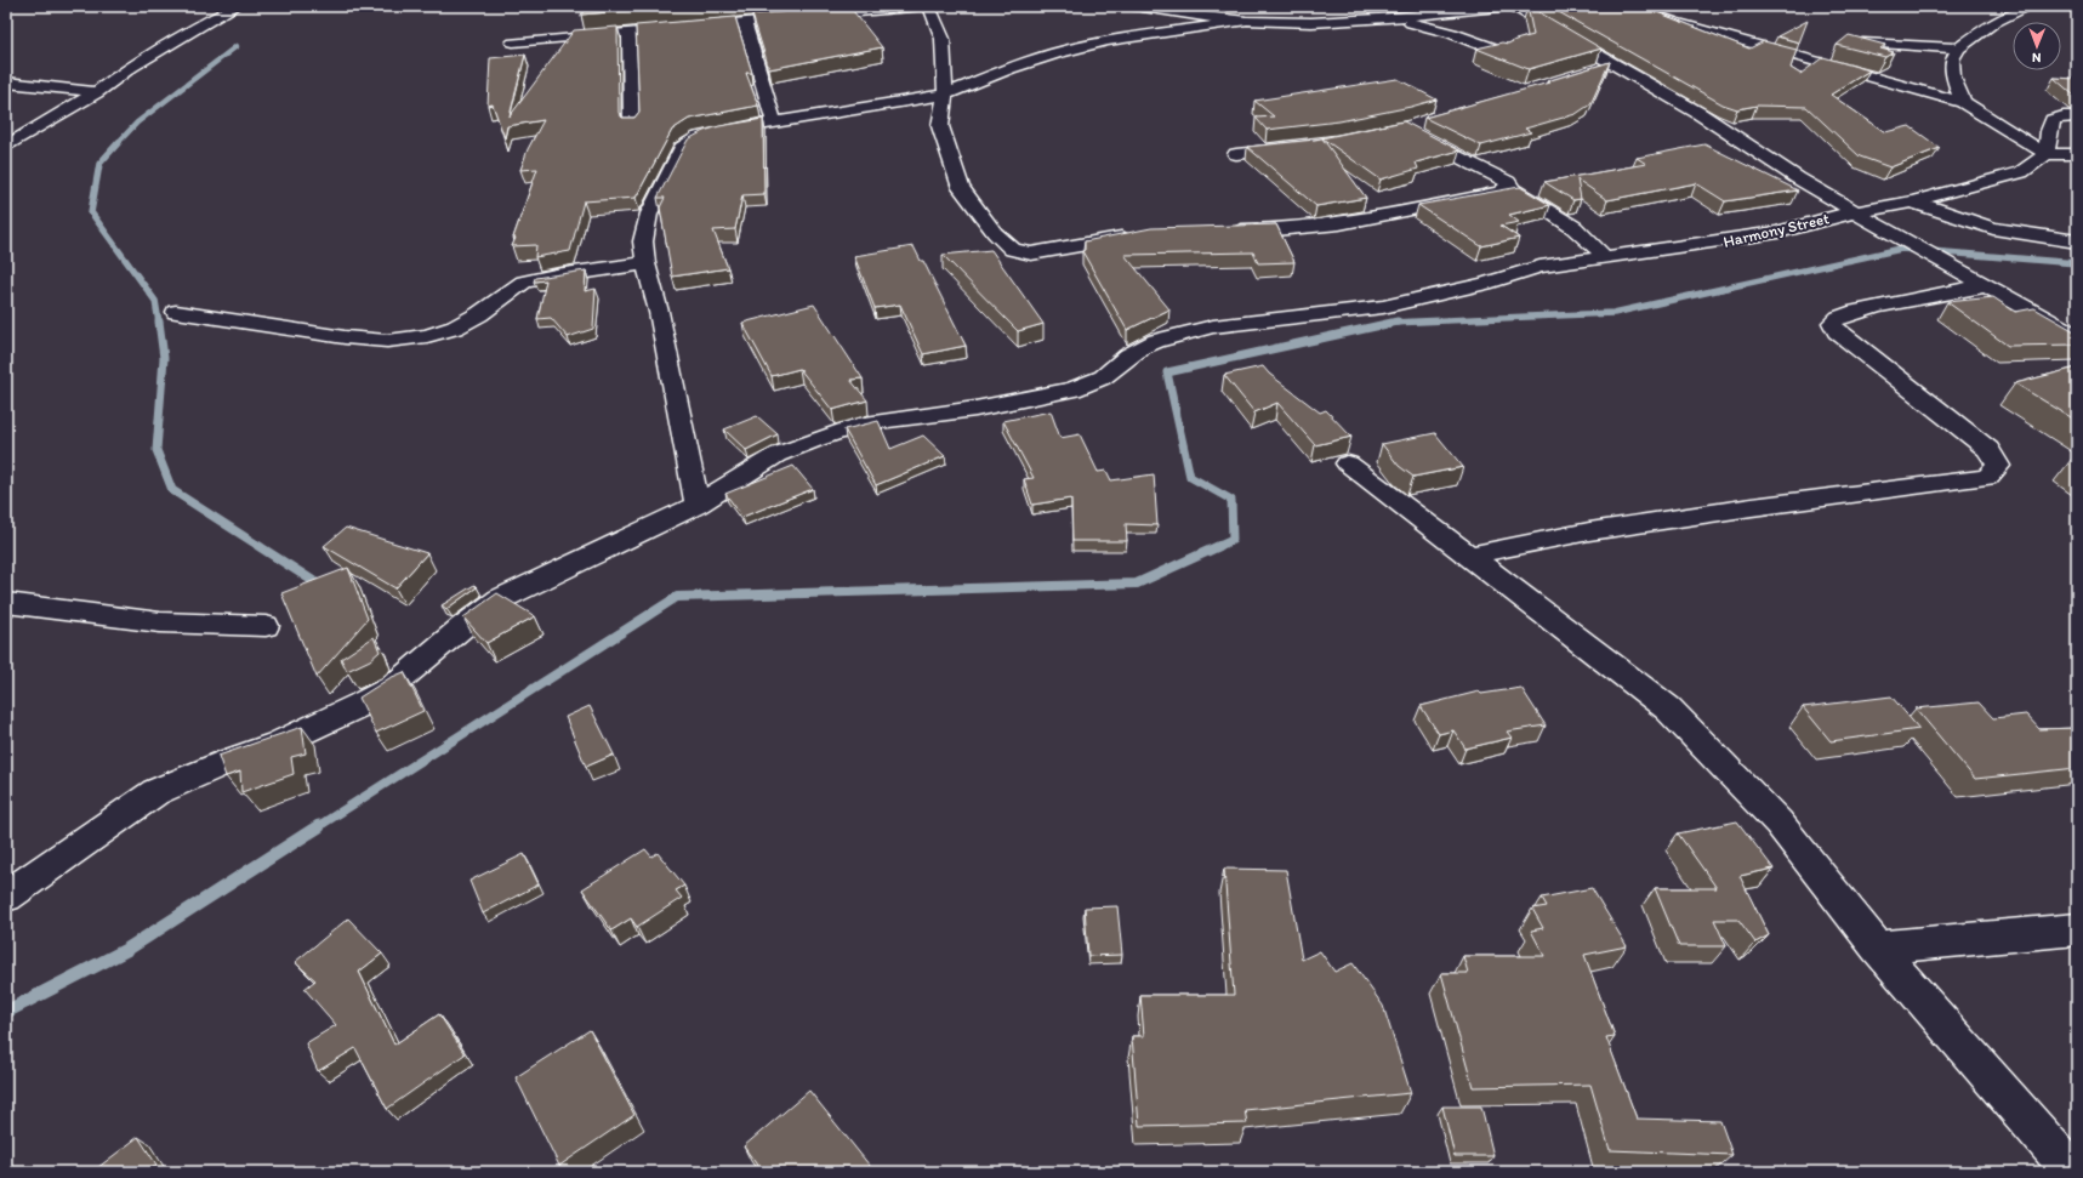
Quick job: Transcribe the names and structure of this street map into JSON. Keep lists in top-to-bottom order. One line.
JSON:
{"streets":{"street":["Harmony Street"]},"north":"bottom"}
